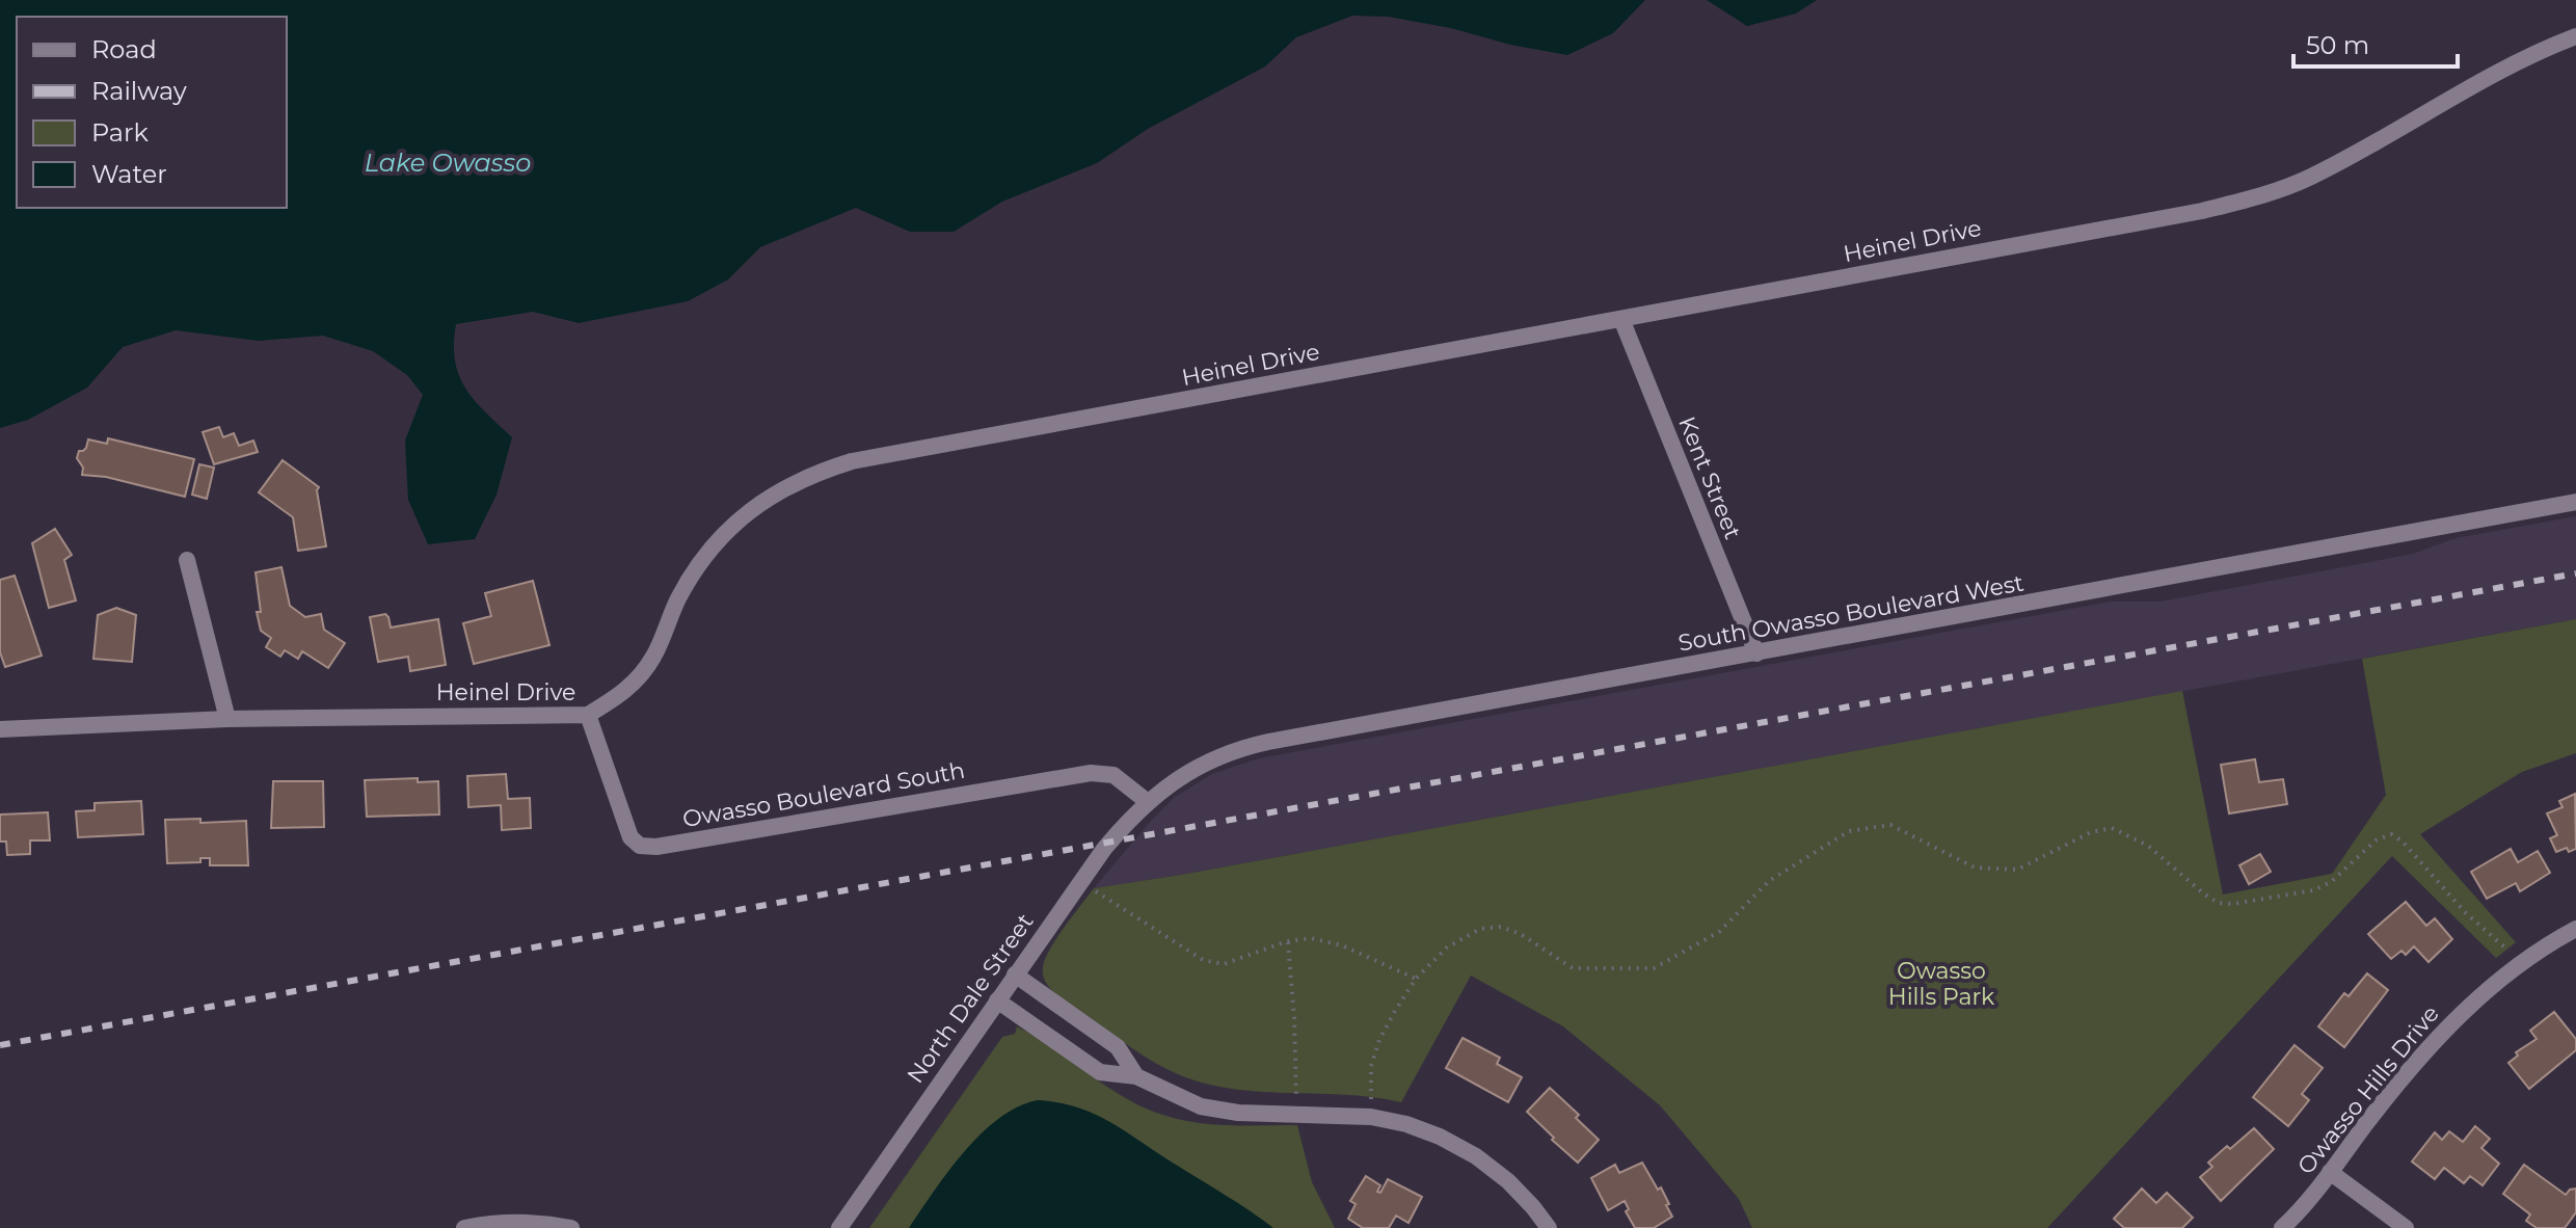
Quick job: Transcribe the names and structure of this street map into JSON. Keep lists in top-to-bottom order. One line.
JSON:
{"streets":{"street":["Heinel Drive","Kent Street","South Owasso Boulevard West","Owasso Boulevard South","North Dale Street","Owasso Hills Drive"]},"crossings":[["Heinel Drive","Kent Street"],["Heinel Drive","Owasso Boulevard South"],["Kent Street","South Owasso Boulevard West"],["South Owasso Boulevard West","Owasso Boulevard South"],["South Owasso Boulevard West","North Dale Street"],["Owasso Boulevard South","North Dale Street"]],"water":["Lake Owasso"],"parks":["Owasso Hills Park"],"legend":["Road","Railway","Park","Water"],"scale_bar":"50 m"}
